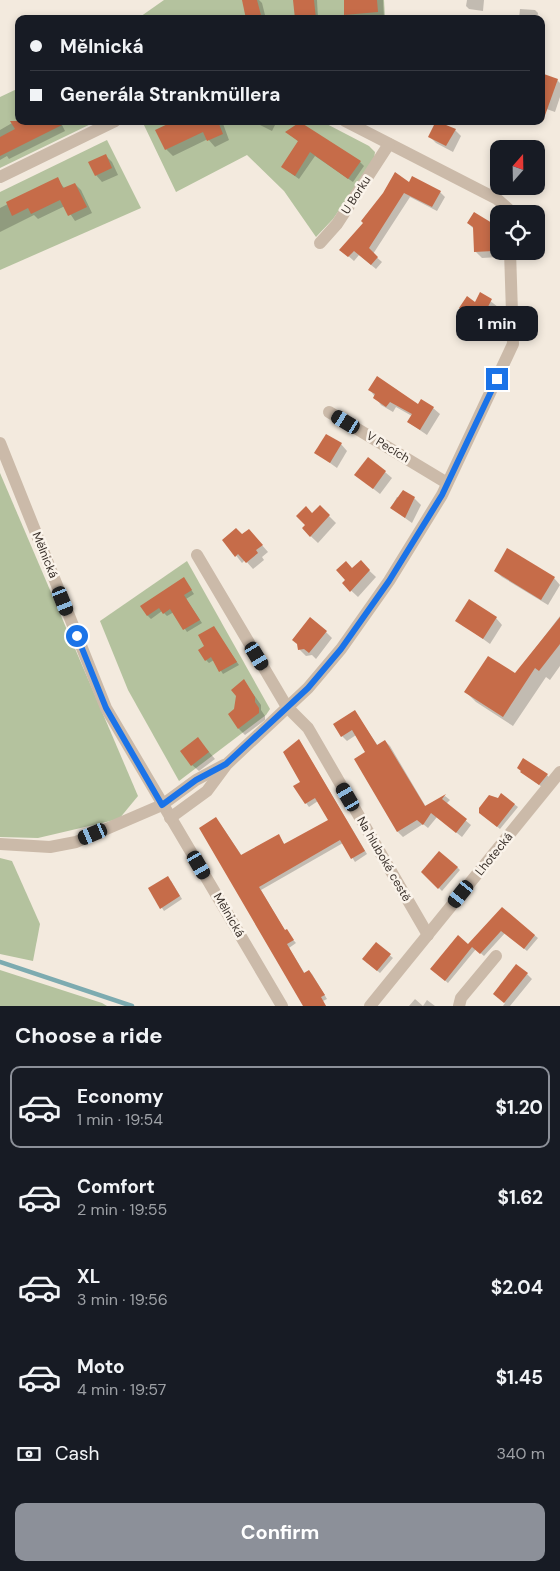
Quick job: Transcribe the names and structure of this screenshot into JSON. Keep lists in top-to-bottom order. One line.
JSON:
{"streets":{"street":["U Borku","V Pecích","Mělnická","Lhotecká","Na hluboké cestě"]},"crossings":[["Lhotecká","Na hluboké cestě"]],"north":"top","page":{"banner":["Mělnická","Generála Strankmüllera"],"bubble":"1 min","heading":"Choose a ride","list":[{"name":"Economy","note":"1 min · 19:54","value":"$1.20"},{"name":"Comfort","note":"2 min · 19:55","value":"$1.62"},{"name":"XL","note":"3 min · 19:56","value":"$2.04"},{"name":"Moto","note":"4 min · 19:57","value":"$1.45"}],"pay":["Cash","340 m"],"buttons":"Confirm"}}
